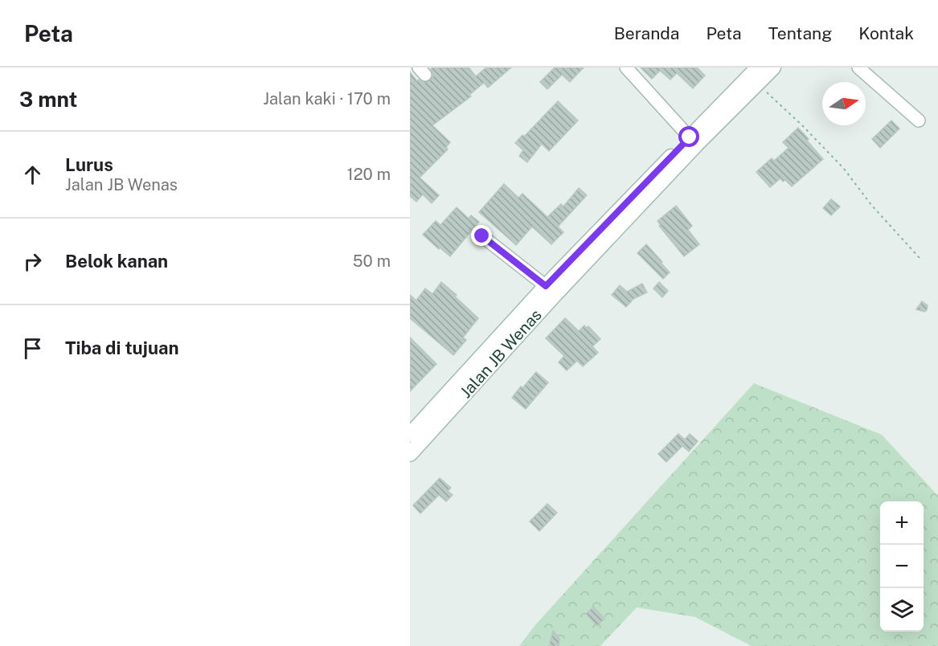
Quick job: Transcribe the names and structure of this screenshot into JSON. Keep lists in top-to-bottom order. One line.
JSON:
{"streets":{"main road":["Jalan JB Wenas"]},"north":"right","page":{"header":"Peta","nav":["Beranda","Peta","Tentang","Kontak"],"heading":["3 mnt","Jalan kaki · 170 m"],"list":[["Lurus","Jalan JB Wenas","120 m"],["Belok kanan","50 m"],"Tiba di tujuan"],"map_buttons":["+","−"]}}
